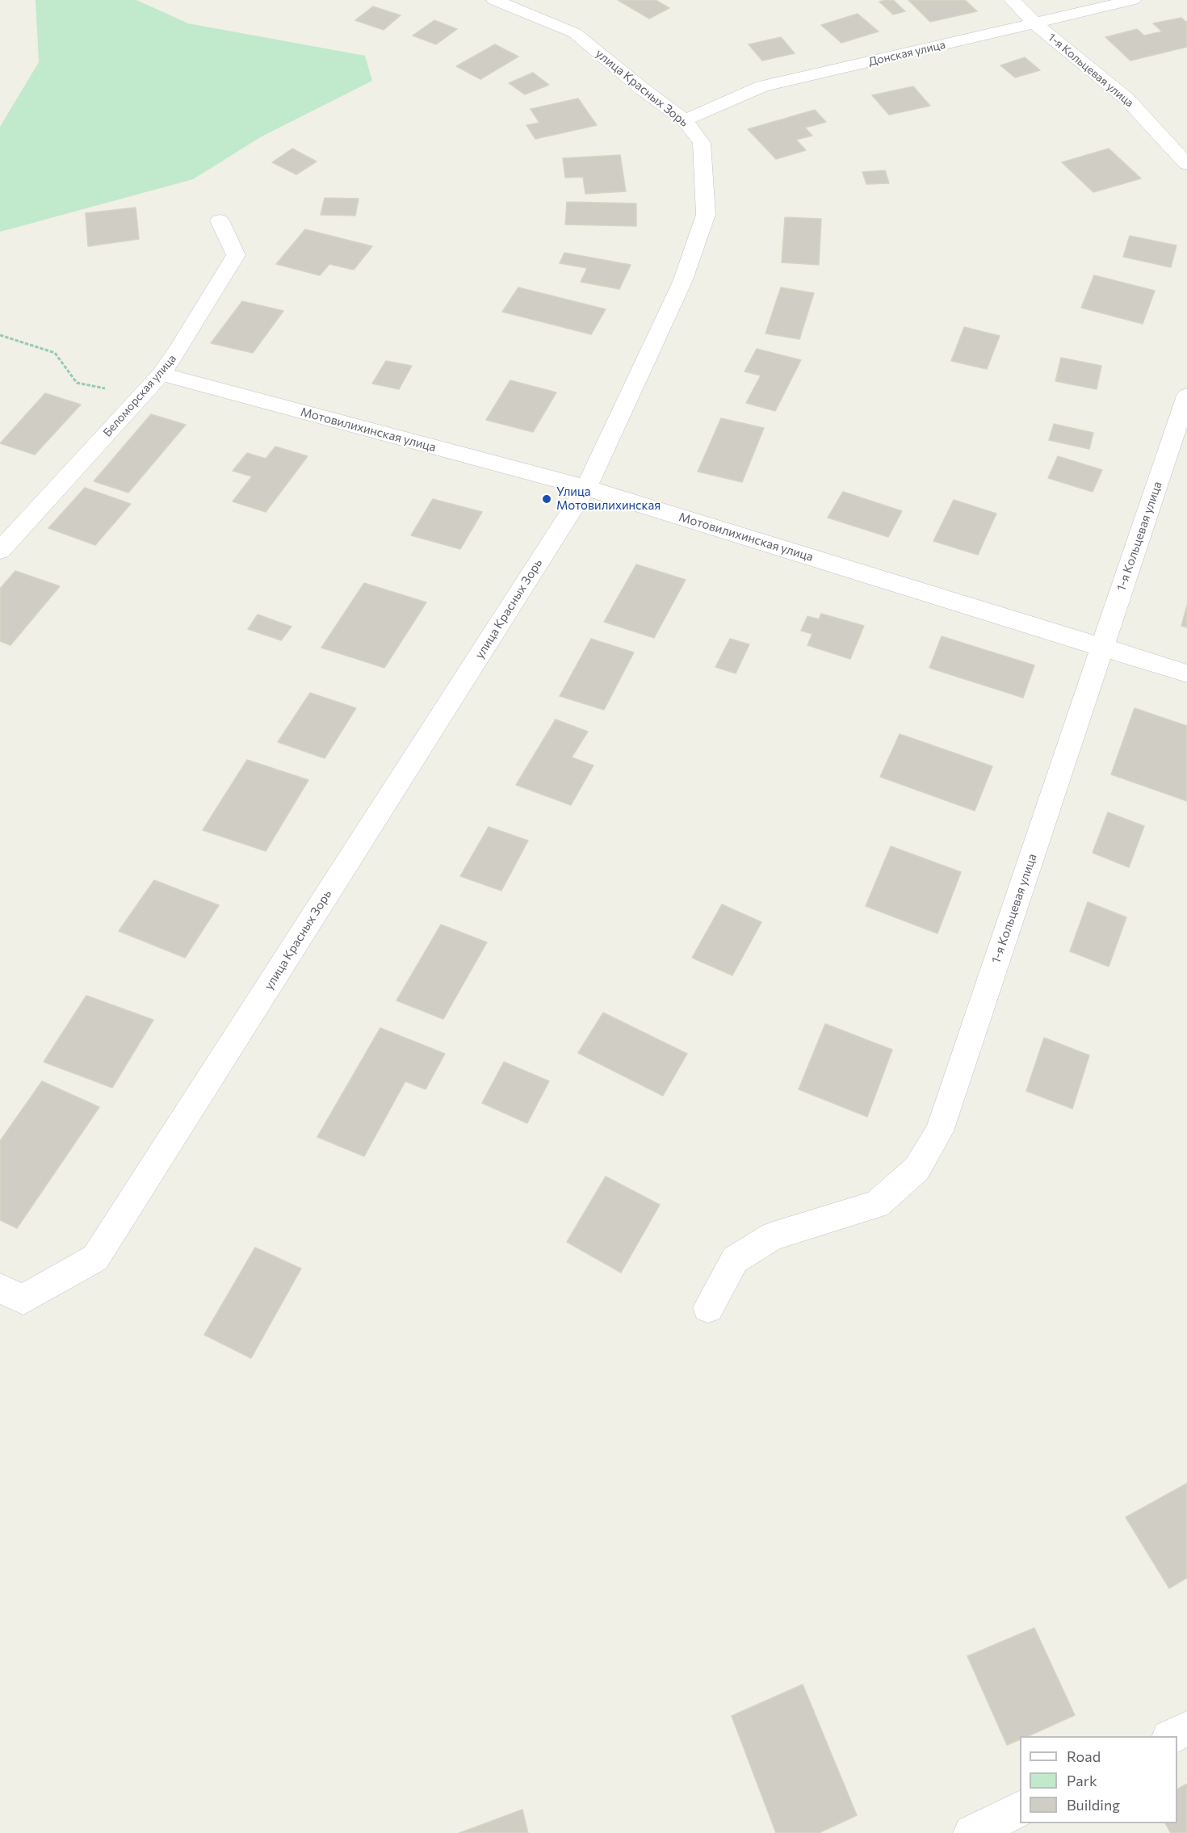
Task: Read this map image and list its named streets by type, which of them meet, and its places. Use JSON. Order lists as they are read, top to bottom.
{
  "streets": {
    "street": [
      "Донская улица",
      "1-я Кольцевая улица",
      "улица Красных Зорь",
      "Беломорская улица",
      "Мотовилихинская улица"
    ]
  },
  "crossings": [
    ["Донская улица", "1-я Кольцевая улица"],
    ["Донская улица", "улица Красных Зорь"],
    ["1-я Кольцевая улица", "Мотовилихинская улица"],
    ["улица Красных Зорь", "Мотовилихинская улица"],
    ["Беломорская улица", "Мотовилихинская улица"]
  ],
  "places": ["Улица Мотовилихинская"],
  "legend": ["Road", "Park", "Building"]
}
